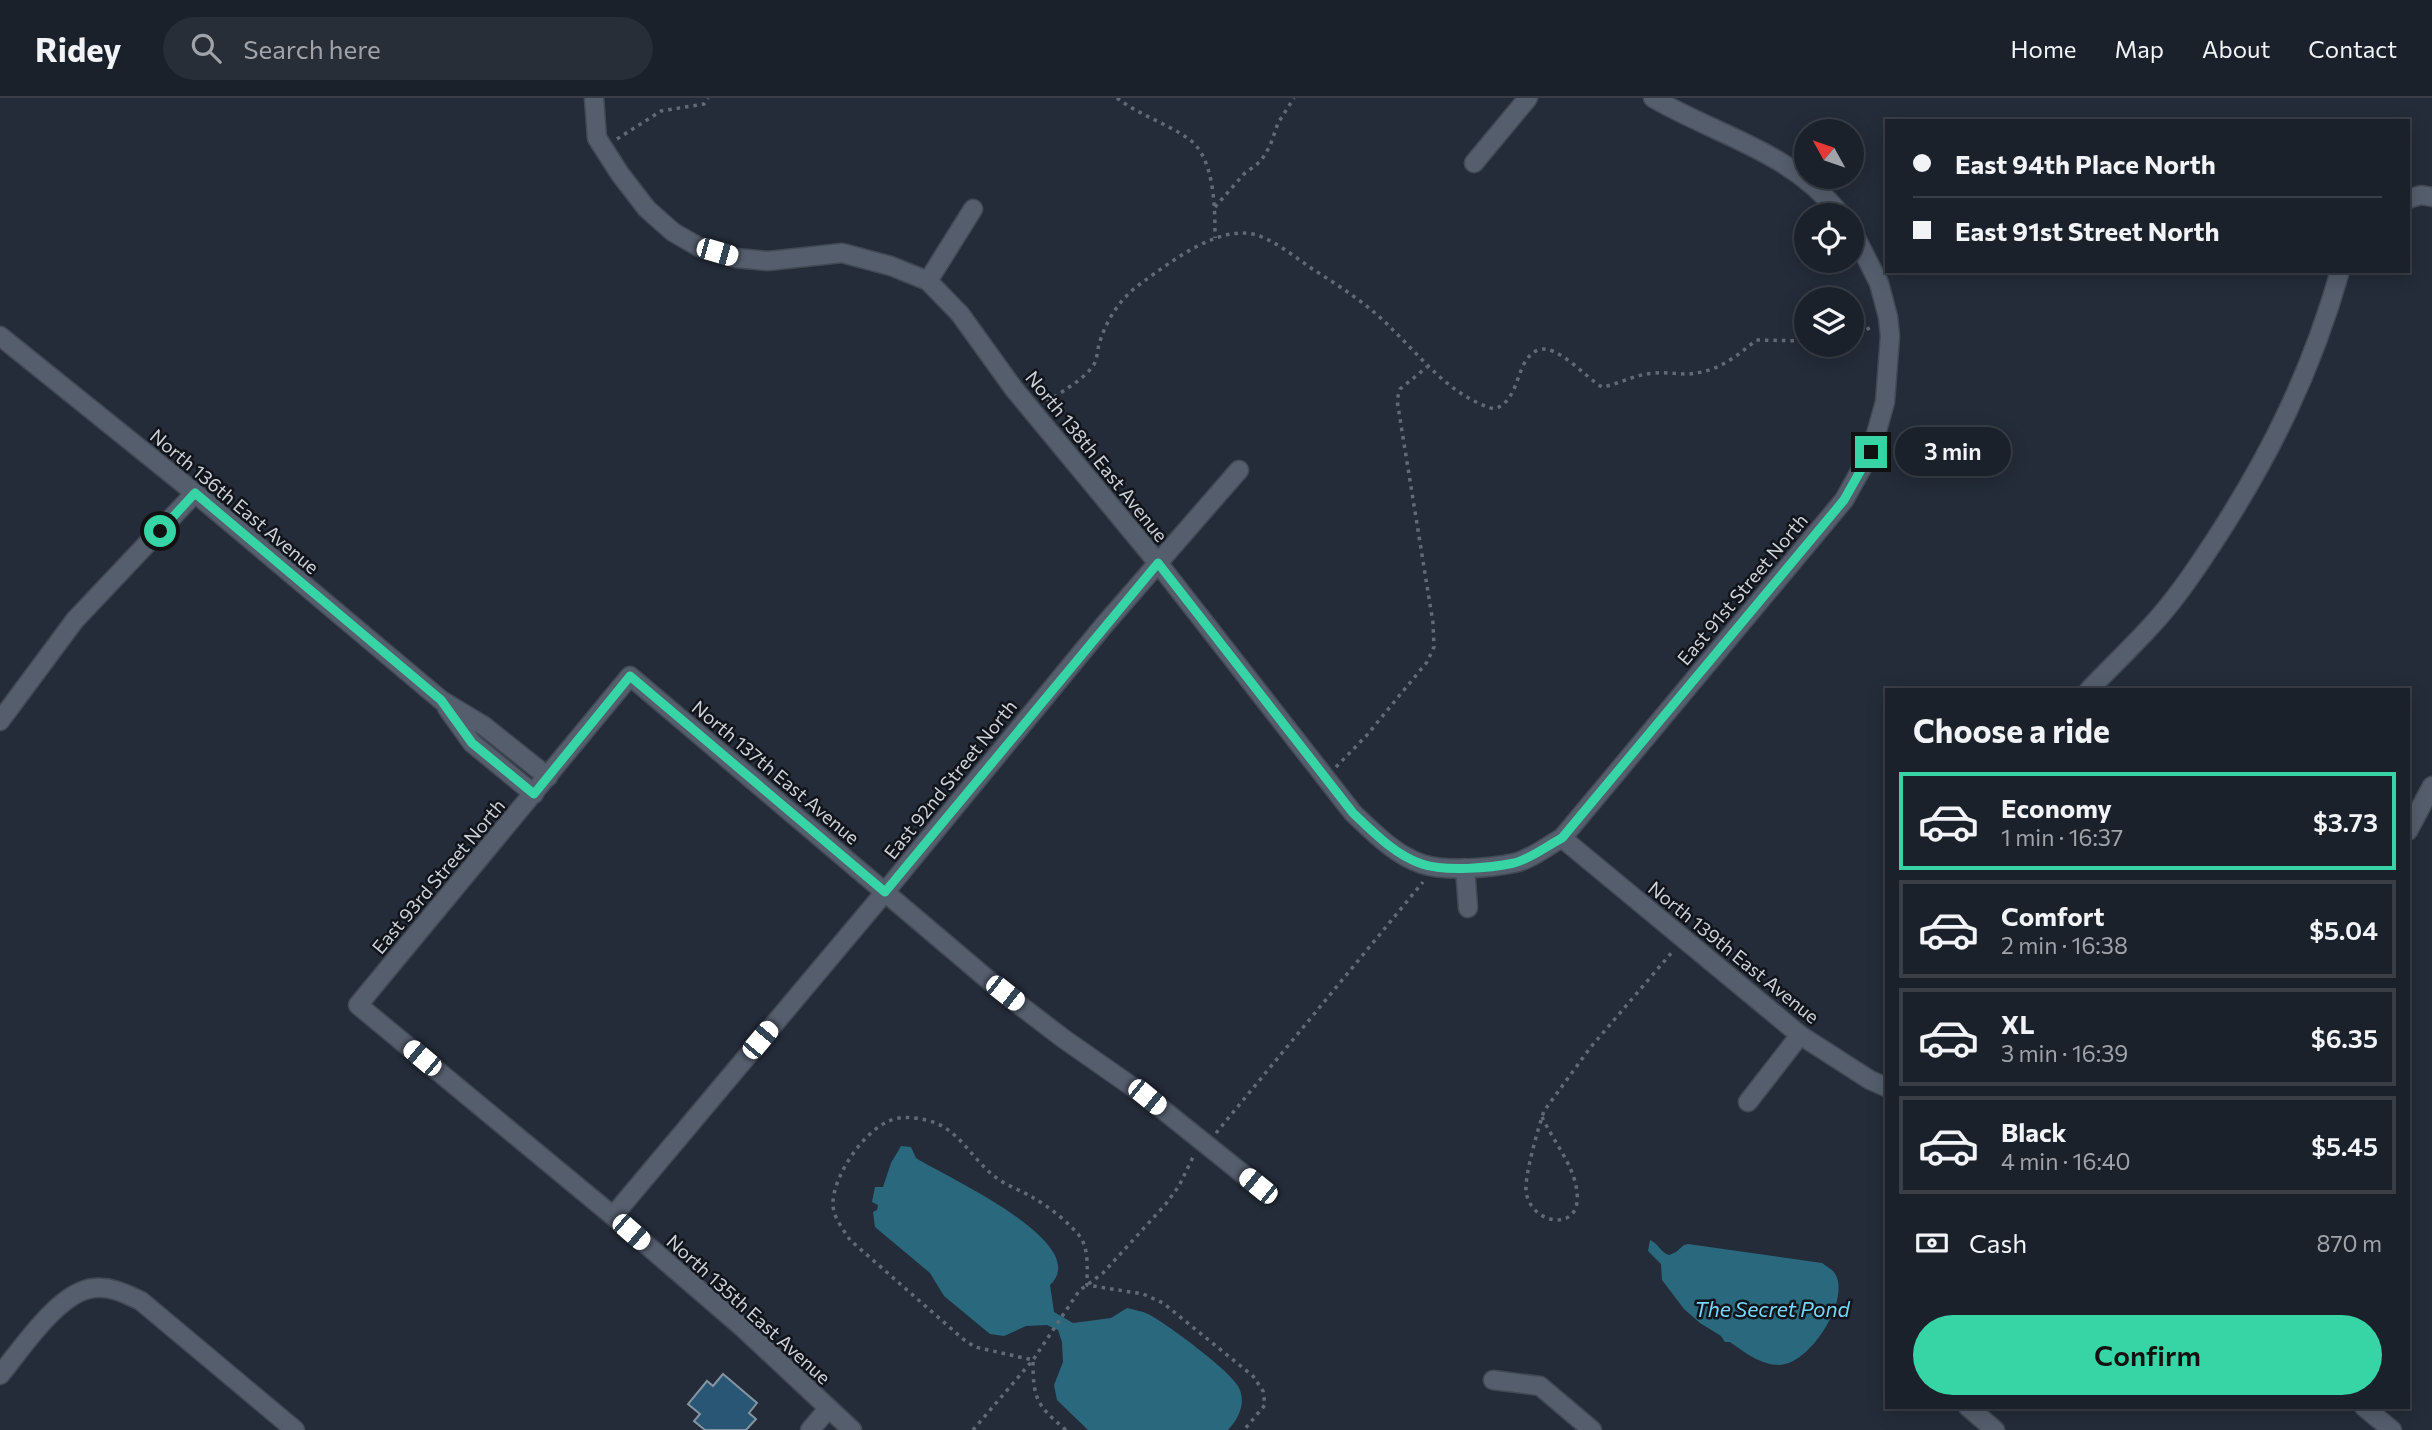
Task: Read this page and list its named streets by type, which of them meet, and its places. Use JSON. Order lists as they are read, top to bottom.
{
  "streets": {
    "street": [
      "North 138th East Avenue",
      "North 136th East Avenue",
      "East 91st Street North",
      "North 137th East Avenue",
      "East 92nd Street North",
      "East 93rd Street North",
      "North 139th East Avenue",
      "North 135th East Avenue"
    ]
  },
  "crossings": [
    ["North 138th East Avenue", "East 91st Street North"],
    ["North 138th East Avenue", "East 92nd Street North"],
    ["North 138th East Avenue", "North 139th East Avenue"],
    ["North 136th East Avenue", "East 93rd Street North"],
    ["East 91st Street North", "North 139th East Avenue"],
    ["North 137th East Avenue", "East 92nd Street North"],
    ["North 137th East Avenue", "East 93rd Street North"],
    ["East 92nd Street North", "North 135th East Avenue"],
    ["East 93rd Street North", "North 135th East Avenue"]
  ],
  "water": ["The Secret Pond"],
  "north": "top left",
  "page": {
    "header": "Ridey",
    "search": "Search here",
    "nav": [
      "Home",
      "Map",
      "About",
      "Contact"
    ],
    "banner": ["East 94th Place North", "East 91st Street North"],
    "bubble": "3 min",
    "heading": "Choose a ride",
    "list": [
      {
        "name": "Economy",
        "note": "1 min · 16:37",
        "value": "$3.73"
      },
      {
        "name": "Comfort",
        "note": "2 min · 16:38",
        "value": "$5.04"
      },
      {
        "name": "XL",
        "note": "3 min · 16:39",
        "value": "$6.35"
      },
      {
        "name": "Black",
        "note": "4 min · 16:40",
        "value": "$5.45"
      }
    ],
    "pay": ["Cash", "870 m"],
    "buttons": "Confirm"
  }
}
